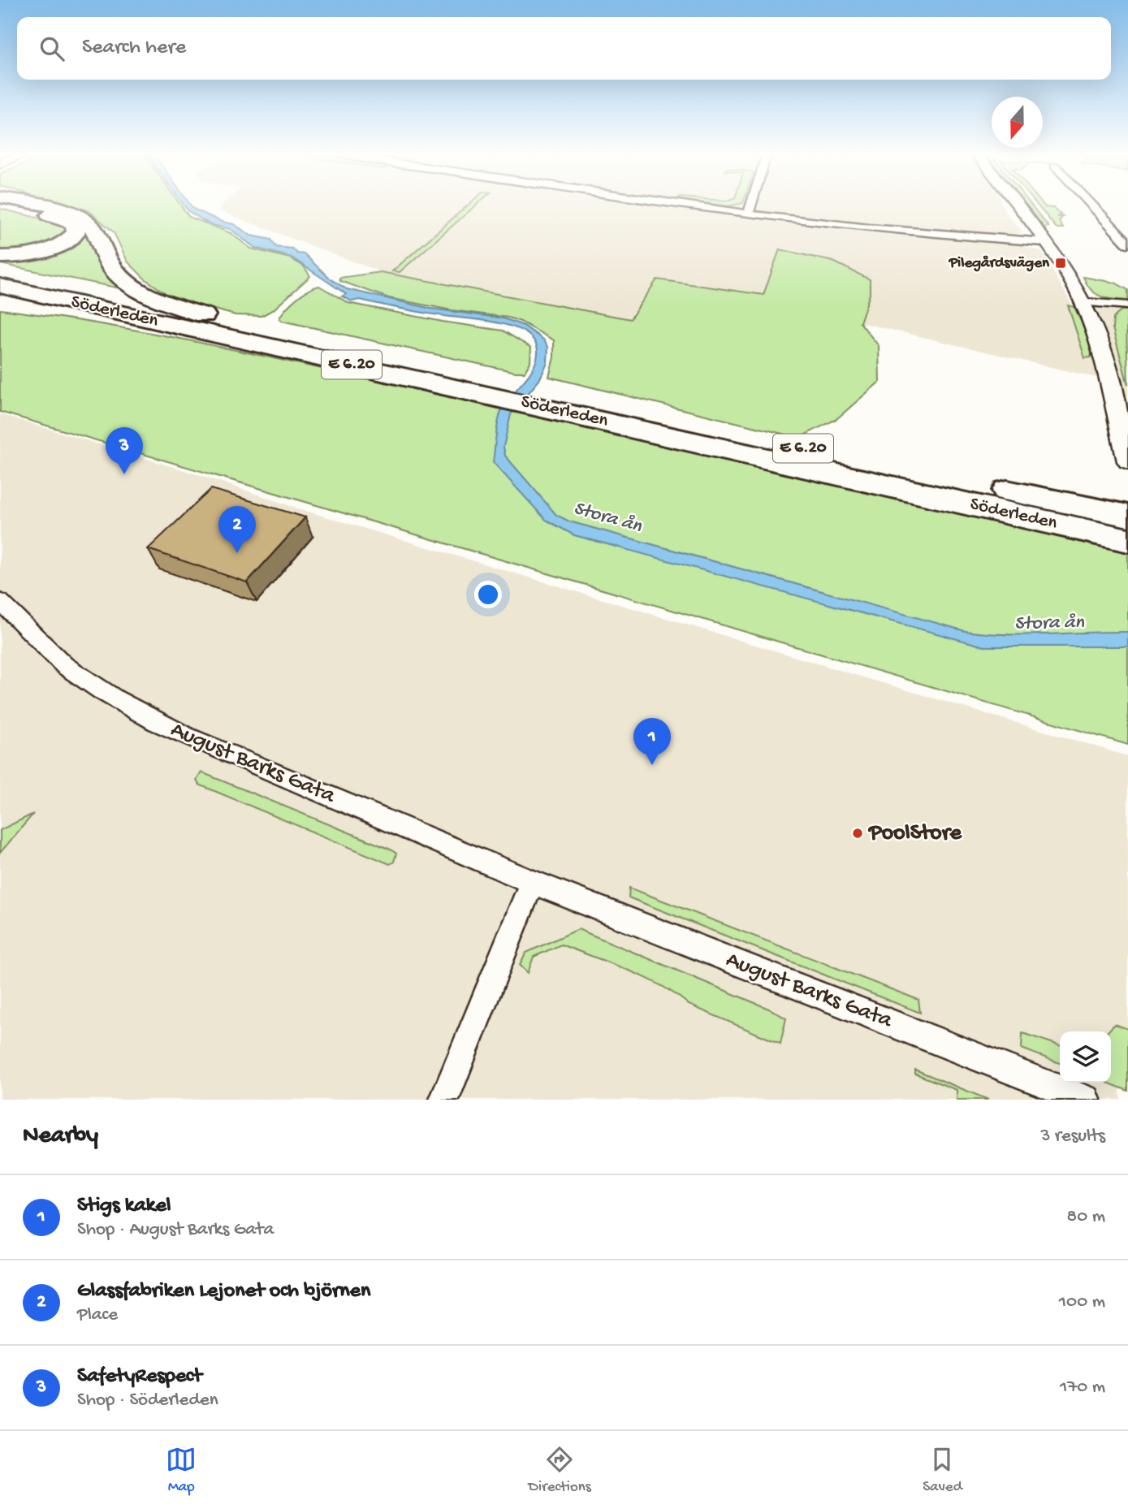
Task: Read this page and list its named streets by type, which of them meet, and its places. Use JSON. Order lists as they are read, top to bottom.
{
  "streets": {
    "highway": ["Söderleden", "E 6.20"],
    "street": ["August Barks Gata"]
  },
  "water": ["Stora ån"],
  "places": {
    "transit": ["Pilegårdsvägen"],
    "other": ["PoolStore"]
  },
  "north": "bottom",
  "page": {
    "search": "Search here",
    "pins": ["3", "2", "1"],
    "heading": ["Nearby", "3 results"],
    "list": [
      {
        "mark": "1",
        "name": "Stigs kakel",
        "note": "Shop · August Barks Gata",
        "value": "80 m"
      },
      {
        "mark": "2",
        "name": "Glassfabriken Lejonet och björnen",
        "note": "Place",
        "value": "100 m"
      },
      {
        "mark": "3",
        "name": "SafetyRespect",
        "note": "Shop · Söderleden",
        "value": "170 m"
      }
    ],
    "nav": ["Map", "Directions", "Saved"]
  }
}
